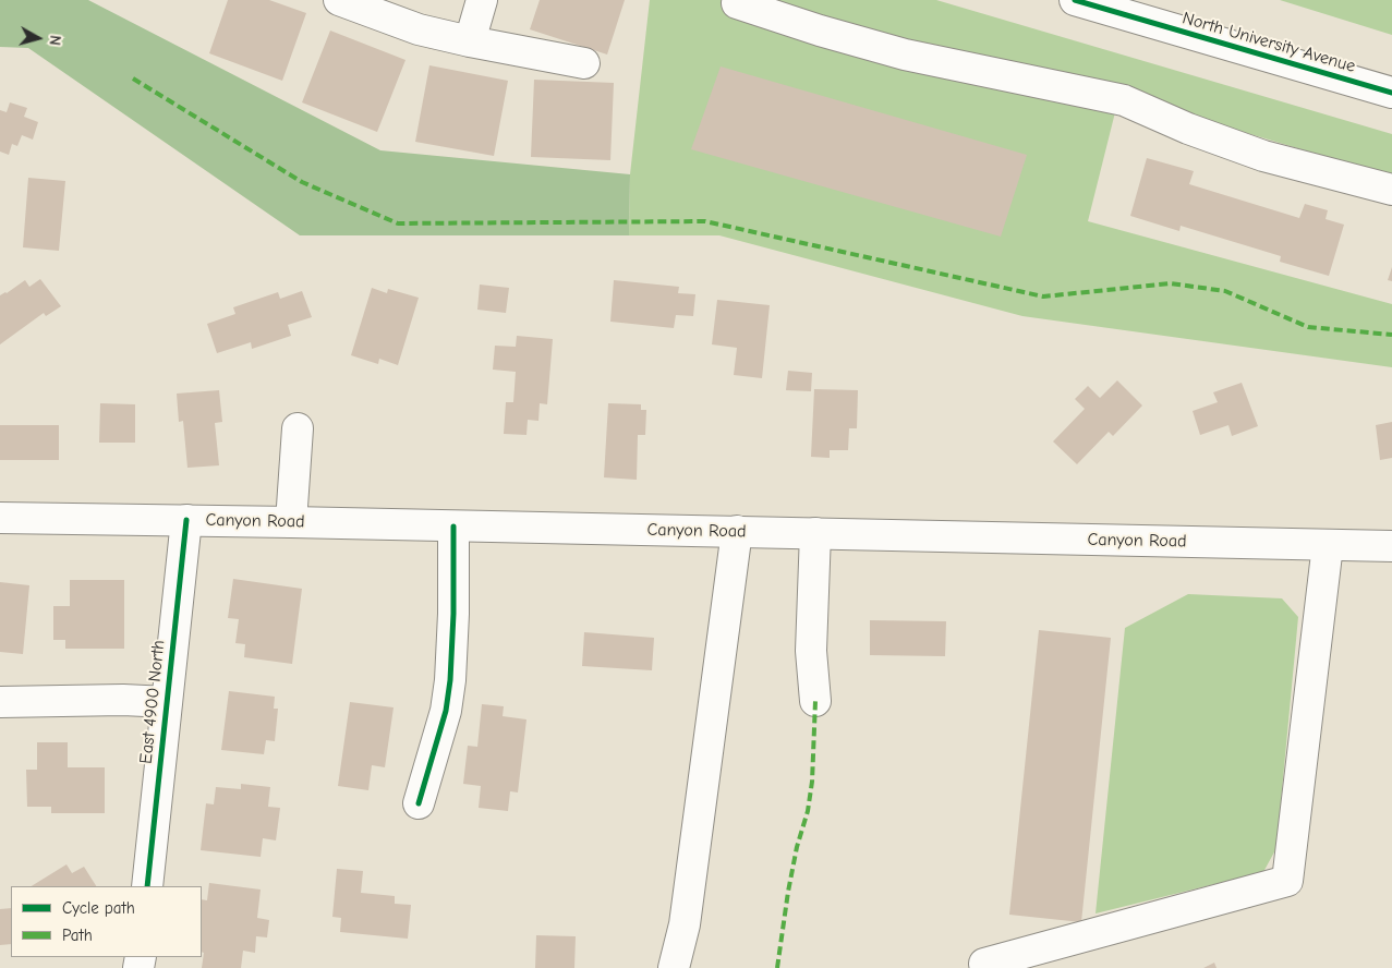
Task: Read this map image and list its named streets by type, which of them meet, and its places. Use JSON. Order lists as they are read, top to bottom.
{
  "streets": {
    "main road": ["North University Avenue", "Canyon Road", "East 4900 North"]
  },
  "crossings": [
    ["Canyon Road", "East 4900 North"]
  ],
  "legend": ["Cycle path", "Path"],
  "north": "right"
}
